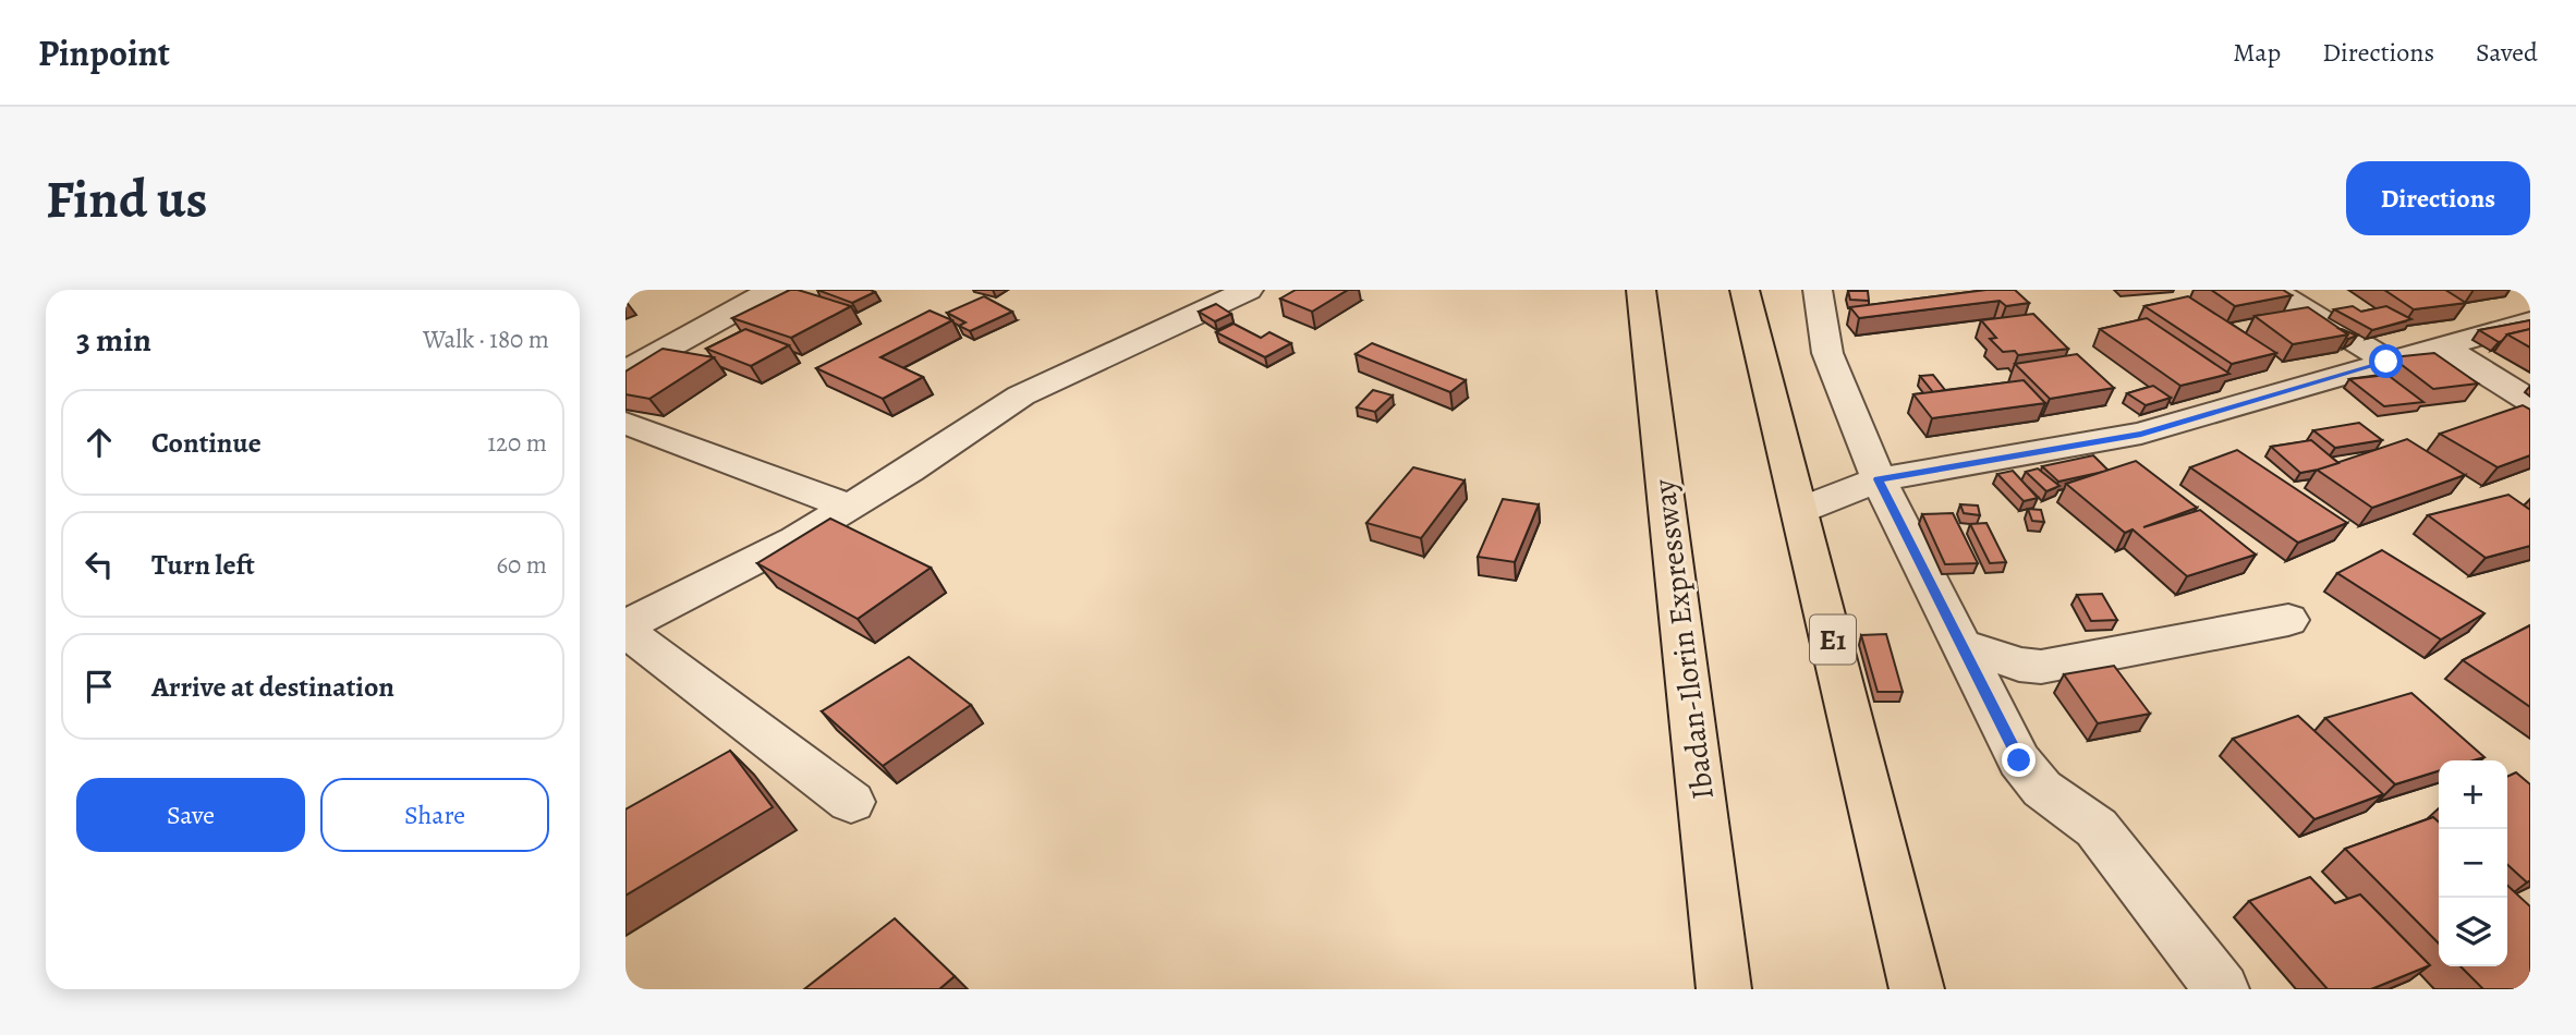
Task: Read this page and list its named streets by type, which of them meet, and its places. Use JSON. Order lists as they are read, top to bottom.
{
  "streets": {
    "highway": ["Ibadan-Ilorin Expressway", "E1"]
  },
  "page": {
    "header": "Pinpoint",
    "nav": ["Map", "Directions", "Saved"],
    "buttons": [
      "Directions",
      ["Save", "Share"]
    ],
    "title": "Find us",
    "heading": ["3 min", "Walk · 180 m"],
    "list": [
      ["Continue", "120 m"],
      ["Turn left", "60 m"],
      "Arrive at destination"
    ],
    "map_buttons": ["+", "−"]
  }
}
